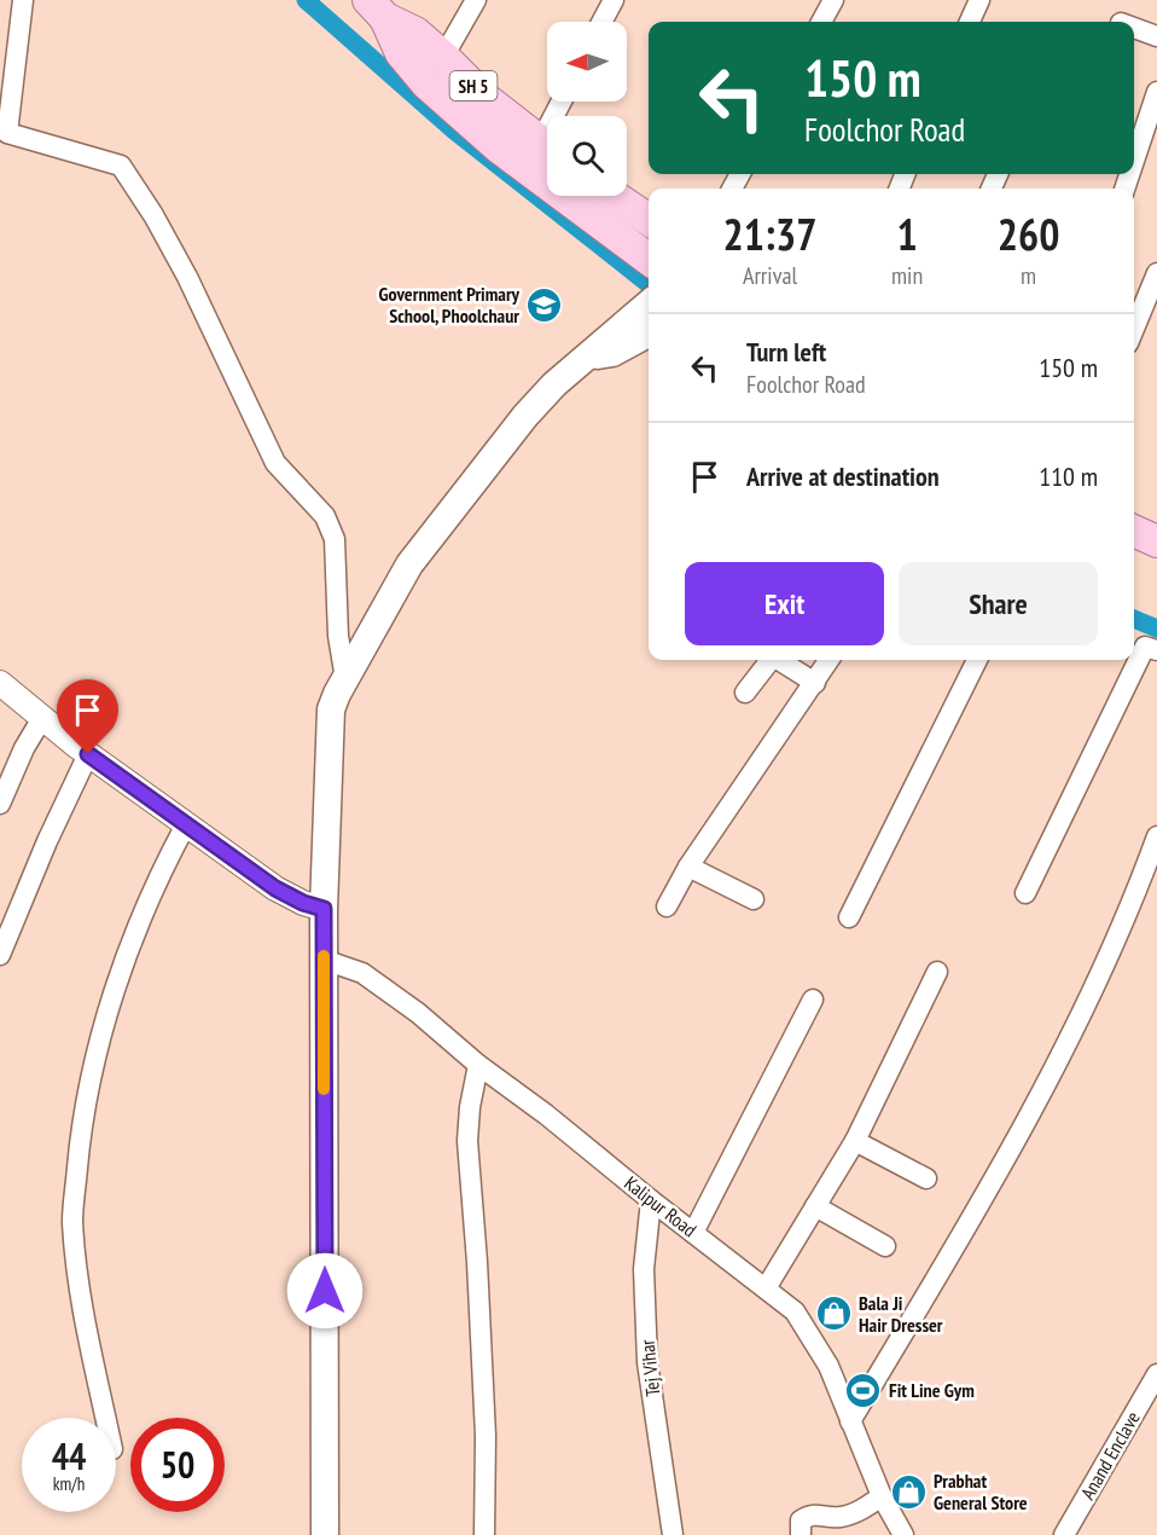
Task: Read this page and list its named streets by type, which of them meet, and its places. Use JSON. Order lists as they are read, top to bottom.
{
  "streets": {
    "main road": ["SH 5"],
    "street": ["Kalipur Road", "Tej Vihar", "Anand Enclave"]
  },
  "crossings": [
    ["Kalipur Road", "Tej Vihar"]
  ],
  "places": {
    "school or university": ["Government Primary School, Phoolchaur"],
    "shop": ["Bala Ji Hair Dresser", "Prabhat General Store"],
    "sports": ["Fit Line Gym"]
  },
  "north": "left",
  "page": {
    "turn": ["150 m", "Foolchor Road"],
    "eta": [
      "21:37",
      "Arrival",
      "1",
      "min",
      "260",
      "m"
    ],
    "list": [
      {
        "name": "Turn left",
        "note": "Foolchor Road",
        "value": "150 m"
      },
      {
        "name": "Arrive at destination",
        "value": "110 m"
      }
    ],
    "buttons": ["Exit", "Share"],
    "speed": "44 km/h",
    "limit": "50"
  }
}
